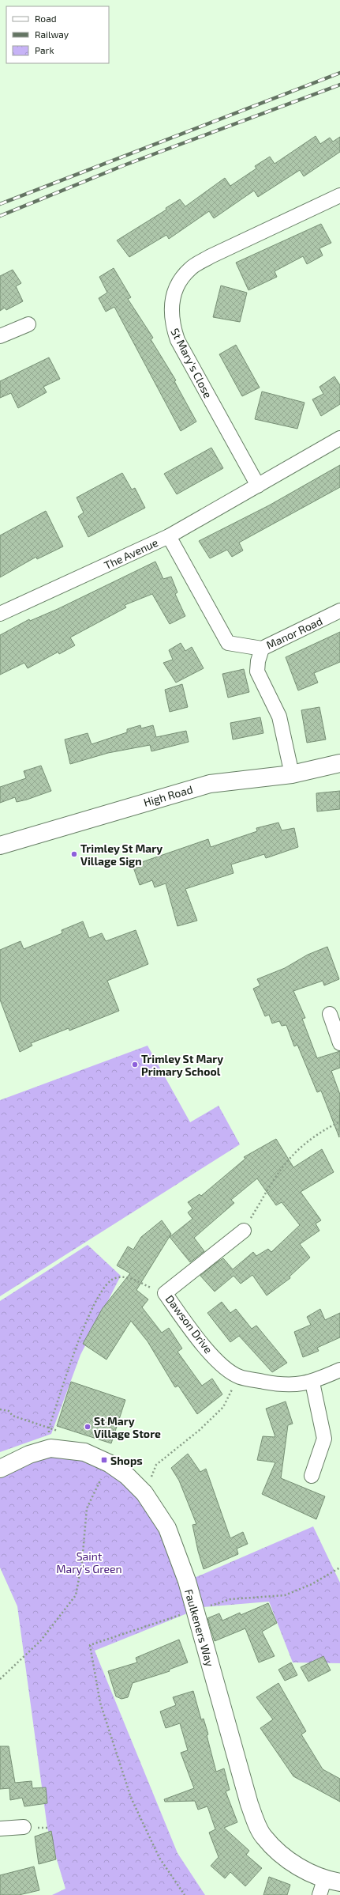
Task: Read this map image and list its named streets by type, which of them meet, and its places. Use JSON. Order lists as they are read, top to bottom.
{
  "streets": {
    "street": [
      "St Mary's Close",
      "The Avenue",
      "Manor Road",
      "High Road",
      "Dawson Drive",
      "Faulkeners Way"
    ]
  },
  "crossings": [
    ["The Avenue", "Manor Road"]
  ],
  "parks": ["Saint Mary's Green"],
  "places": {
    "other": ["Trimley St Mary Village Sign", "Trimley St Mary Primary School", "St Mary Village Store"],
    "transit": ["Shops"]
  },
  "legend": ["Road", "Railway", "Park"]
}
